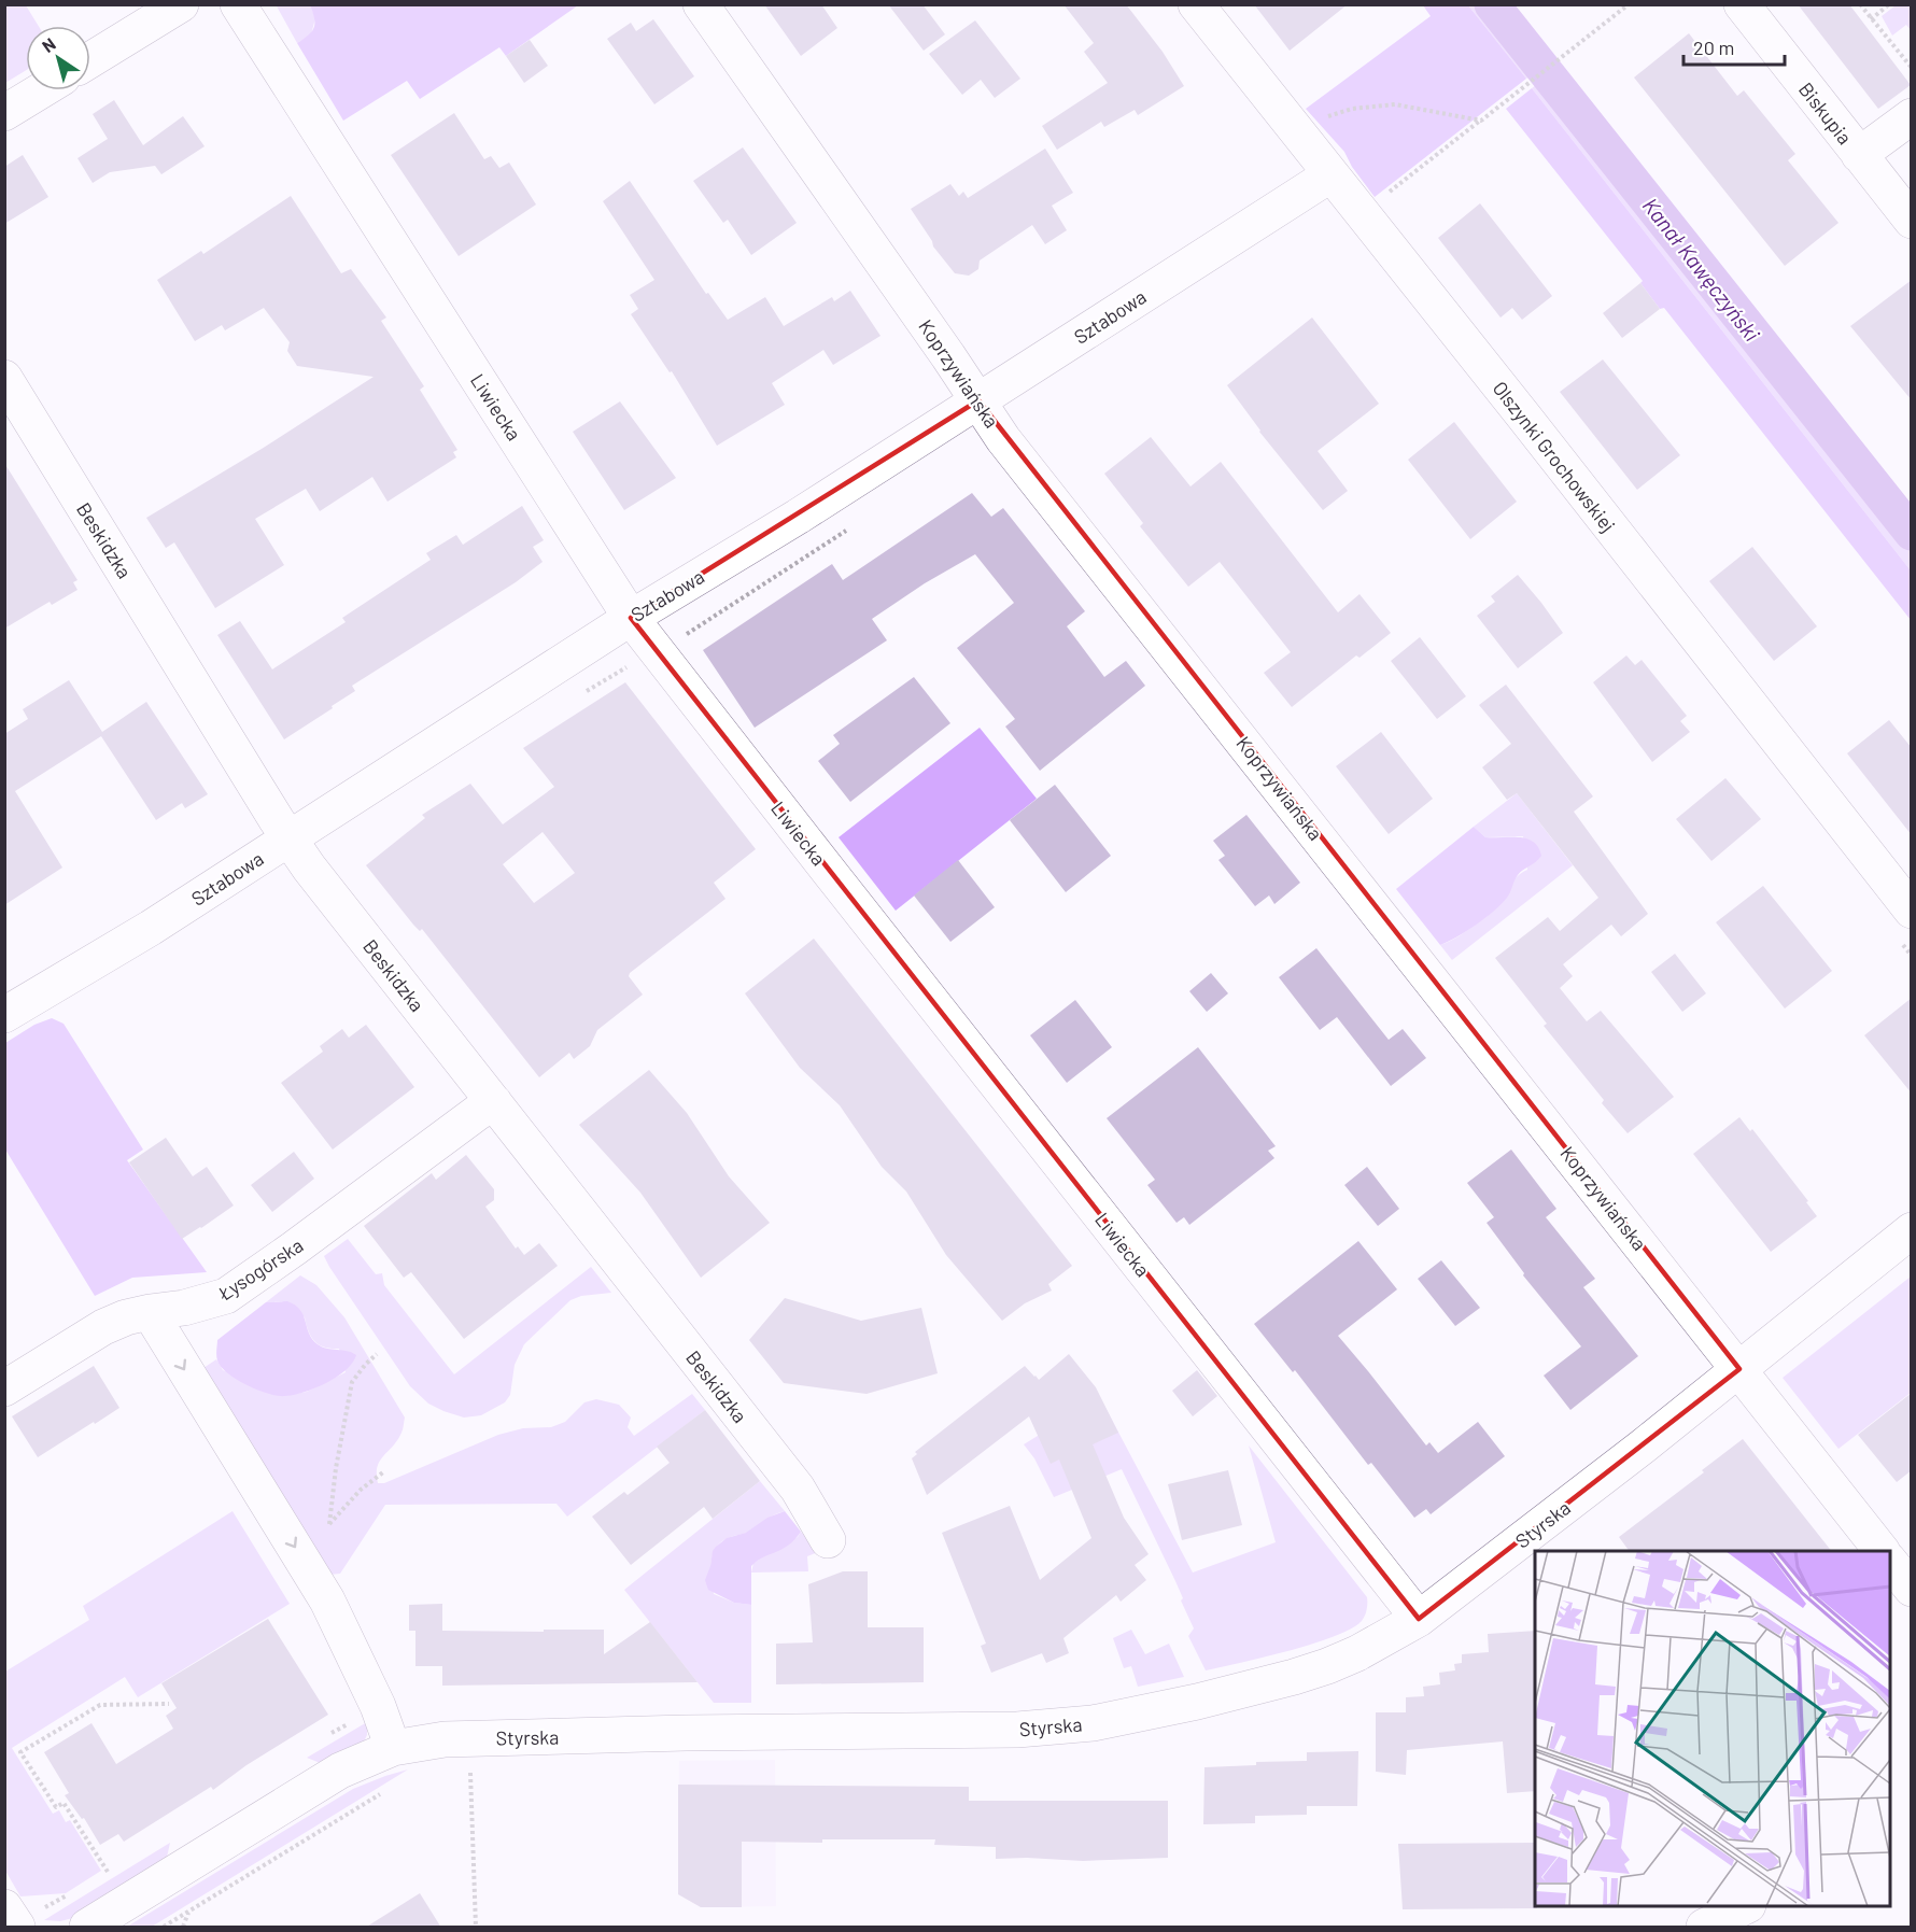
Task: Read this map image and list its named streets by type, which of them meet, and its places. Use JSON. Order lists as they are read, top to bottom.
{
  "streets": {
    "street": [
      "Biskupia",
      "Sztabowa",
      "Koprzywiańska",
      "Liwiecka",
      "Olszynki Grochowskiej",
      "Beskidzka",
      "Łysogórska",
      "Styrska"
    ]
  },
  "crossings": [
    ["Sztabowa", "Koprzywiańska"],
    ["Sztabowa", "Liwiecka"],
    ["Sztabowa", "Olszynki Grochowskiej"],
    ["Sztabowa", "Beskidzka"],
    ["Koprzywiańska", "Styrska"],
    ["Liwiecka", "Styrska"],
    ["Beskidzka", "Łysogórska"]
  ],
  "water": ["Kanał Kawęczyński"],
  "scale_bar": "20 m",
  "north": "top left"
}
